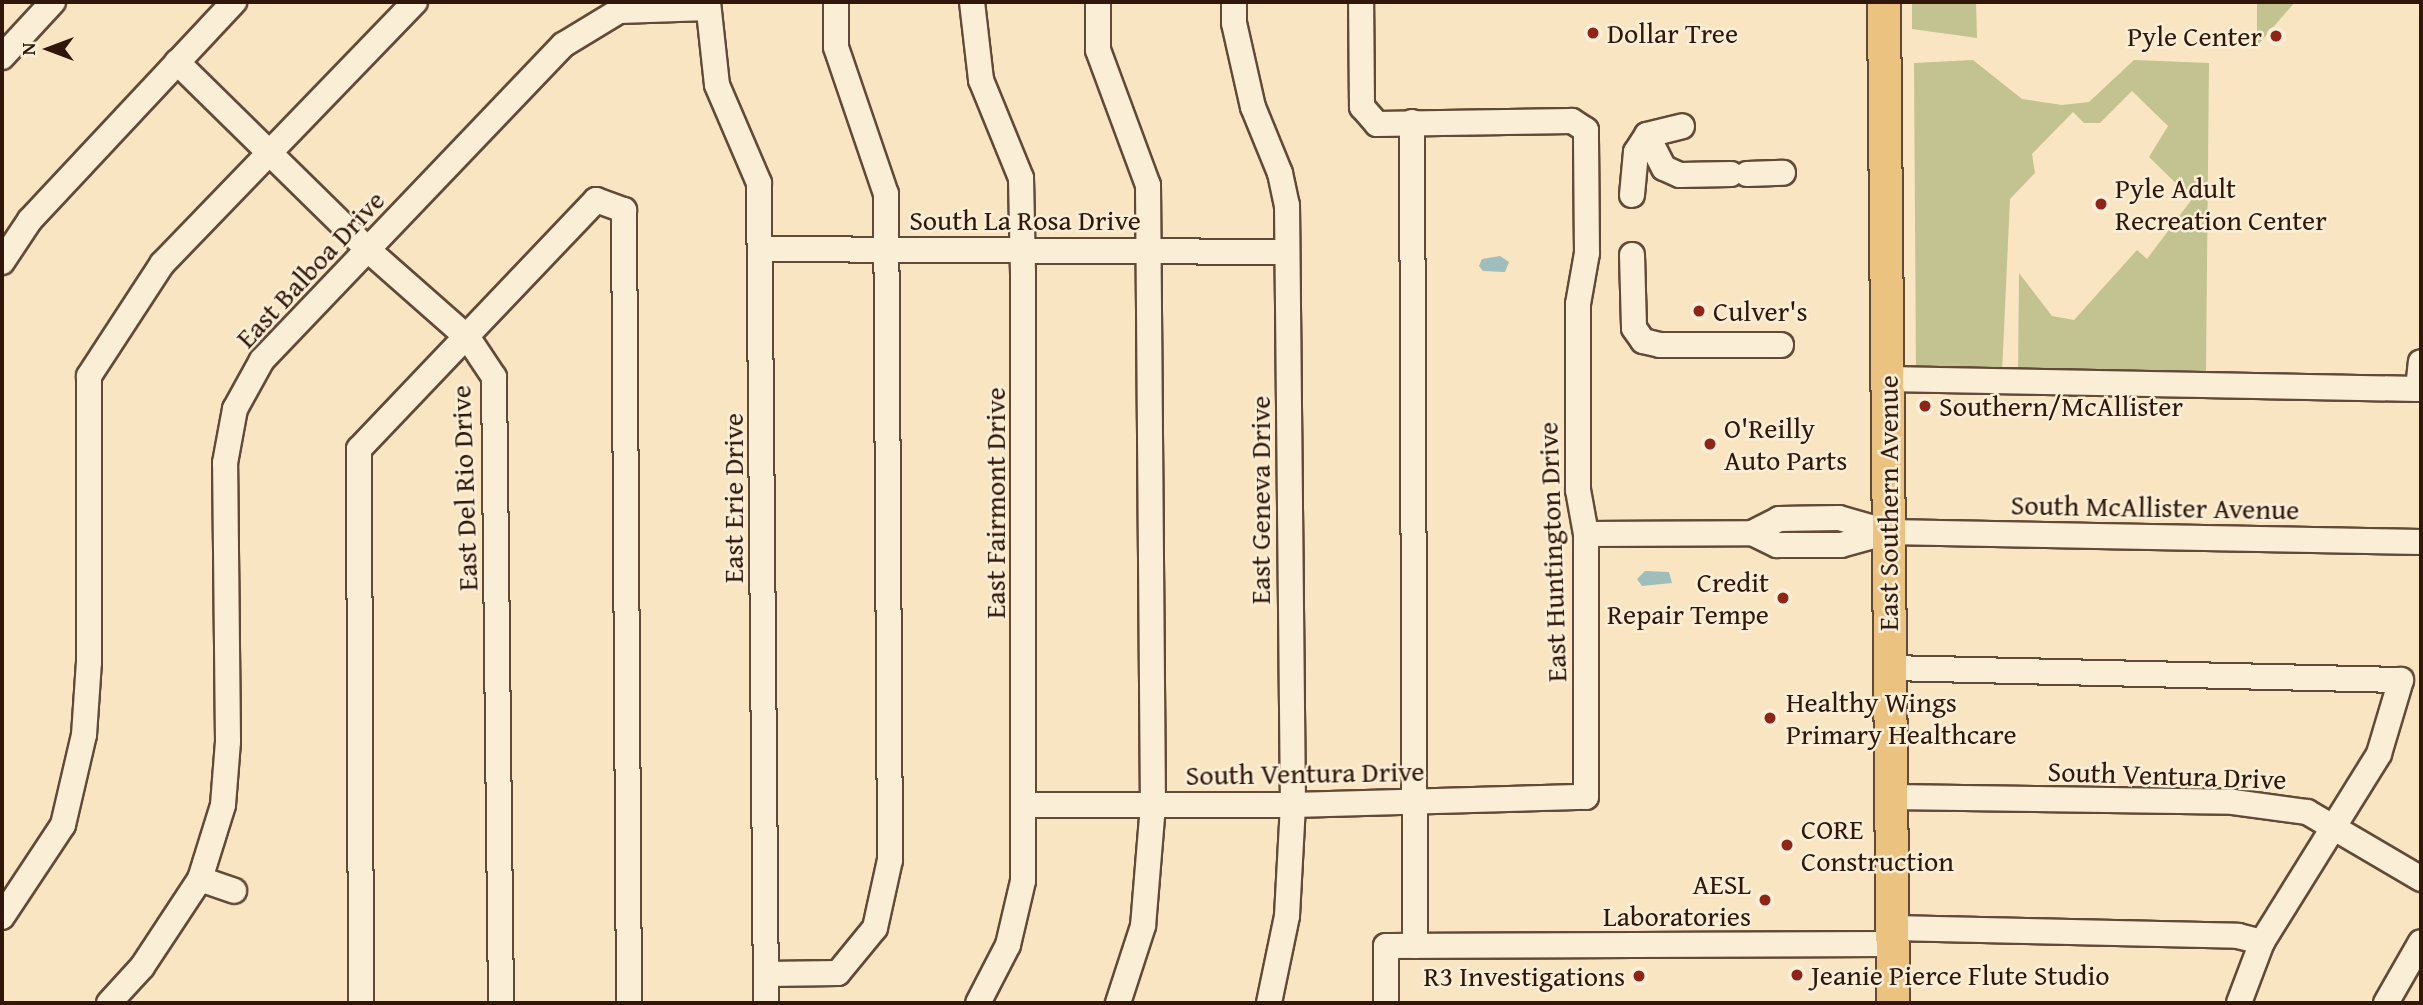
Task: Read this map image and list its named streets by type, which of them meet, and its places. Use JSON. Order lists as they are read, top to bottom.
{
  "streets": {
    "main road": ["East Southern Avenue"],
    "street": [
      "South La Rosa Drive",
      "East Balboa Drive",
      "East Del Rio Drive",
      "East Erie Drive",
      "East Geneva Drive",
      "East Fairmont Drive",
      "South McAllister Avenue",
      "East Huntington Drive",
      "South Ventura Drive"
    ]
  },
  "crossings": [
    ["South La Rosa Drive", "East Erie Drive"],
    ["South La Rosa Drive", "East Geneva Drive"],
    ["South La Rosa Drive", "East Fairmont Drive"],
    ["East Balboa Drive", "East Del Rio Drive"],
    ["East Balboa Drive", "East Erie Drive"],
    ["East Geneva Drive", "South Ventura Drive"],
    ["East Fairmont Drive", "South Ventura Drive"],
    ["East Southern Avenue", "South McAllister Avenue"],
    ["East Southern Avenue", "South Ventura Drive"],
    ["South McAllister Avenue", "East Huntington Drive"],
    ["East Huntington Drive", "South Ventura Drive"]
  ],
  "places": [
    "Dollar Tree",
    "Pyle Center",
    "Pyle Adult Recreation Center",
    "Culver's",
    "Southern/McAllister",
    "O'Reilly Auto Parts",
    "Credit Repair Tempe",
    "Healthy Wings Primary Healthcare",
    "CORE Construction",
    "AESL Laboratories",
    "Jeanie Pierce Flute Studio",
    "R3 Investigations"
  ],
  "north": "left"
}
